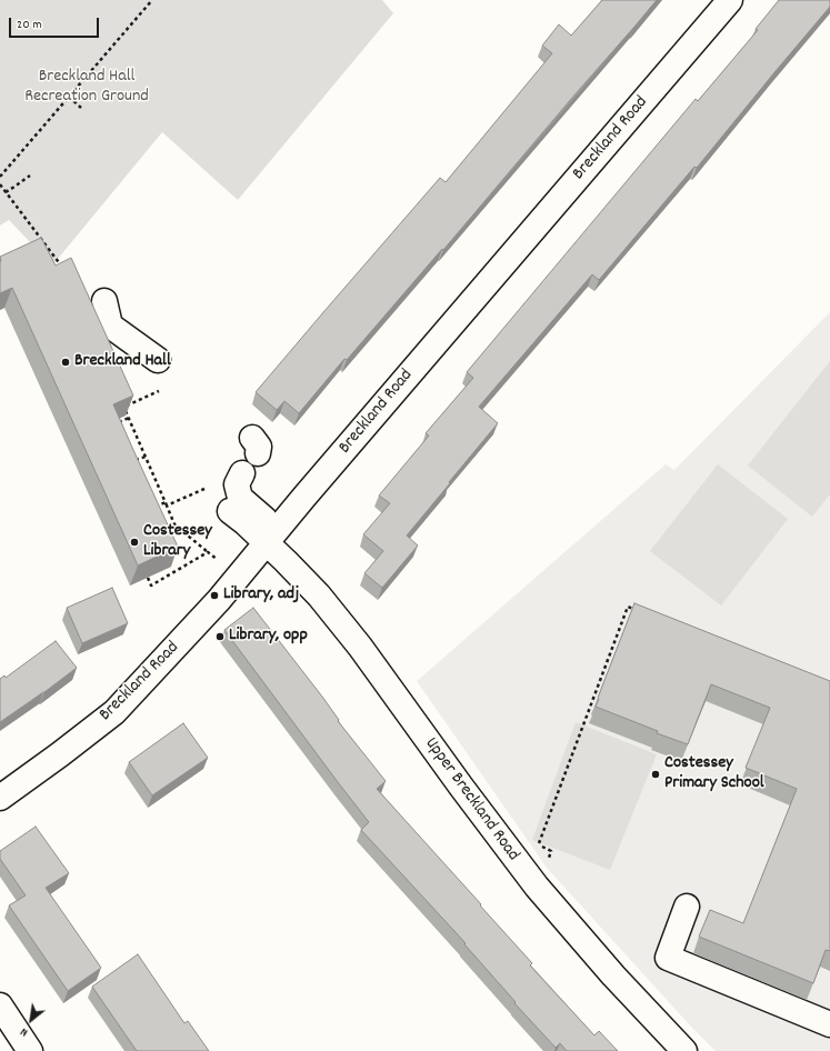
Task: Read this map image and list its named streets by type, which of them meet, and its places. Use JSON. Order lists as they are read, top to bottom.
{
  "streets": {
    "street": ["Breckland Road", "Upper Breckland Road"]
  },
  "crossings": [
    ["Breckland Road", "Upper Breckland Road"]
  ],
  "parks": ["Breckland Hall Recreation Ground"],
  "places": [
    "Breckland Hall",
    "Costessey Library",
    "Library, adj",
    "Library, opp",
    "Costessey Primary School"
  ],
  "scale_bar": "20 m",
  "north": "bottom left"
}
